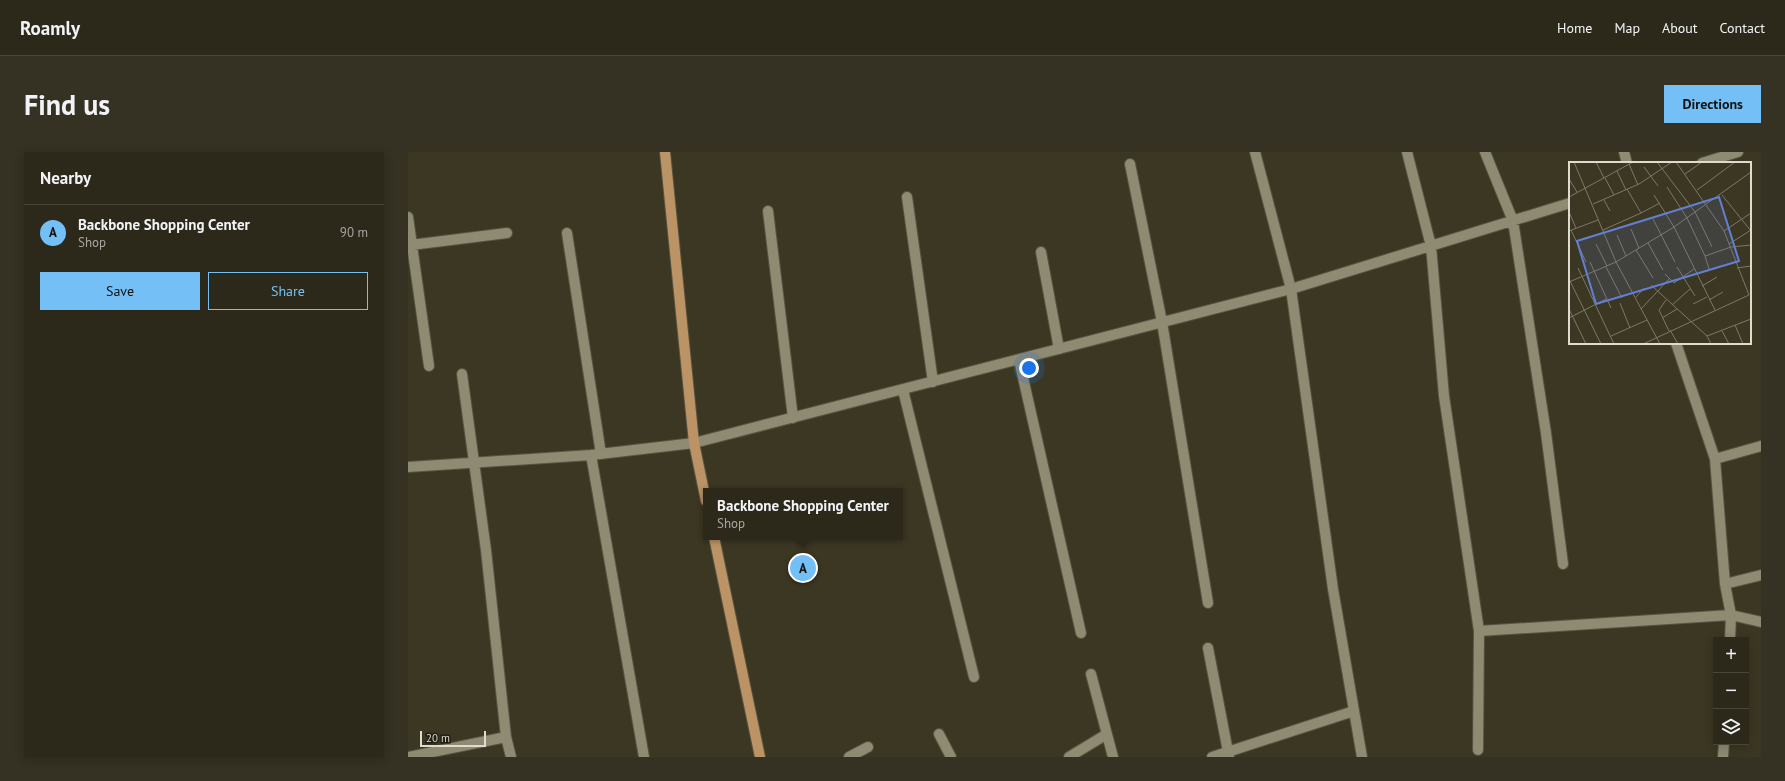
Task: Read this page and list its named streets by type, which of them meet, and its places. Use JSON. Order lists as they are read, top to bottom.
{
  "scale_bar": "20 m",
  "page": {
    "header": "Roamly",
    "nav": [
      "Home",
      "Map",
      "About",
      "Contact"
    ],
    "buttons": [
      "Directions",
      ["Save", "Share"]
    ],
    "title": "Find us",
    "heading": "Nearby",
    "list": [
      {
        "mark": "A",
        "name": "Backbone Shopping Center",
        "note": "Shop",
        "value": "90 m"
      }
    ],
    "popup": ["Backbone Shopping Center", "Shop"],
    "pins": "A",
    "map_buttons": ["+", "−"],
    "scale": "20 m"
  }
}
